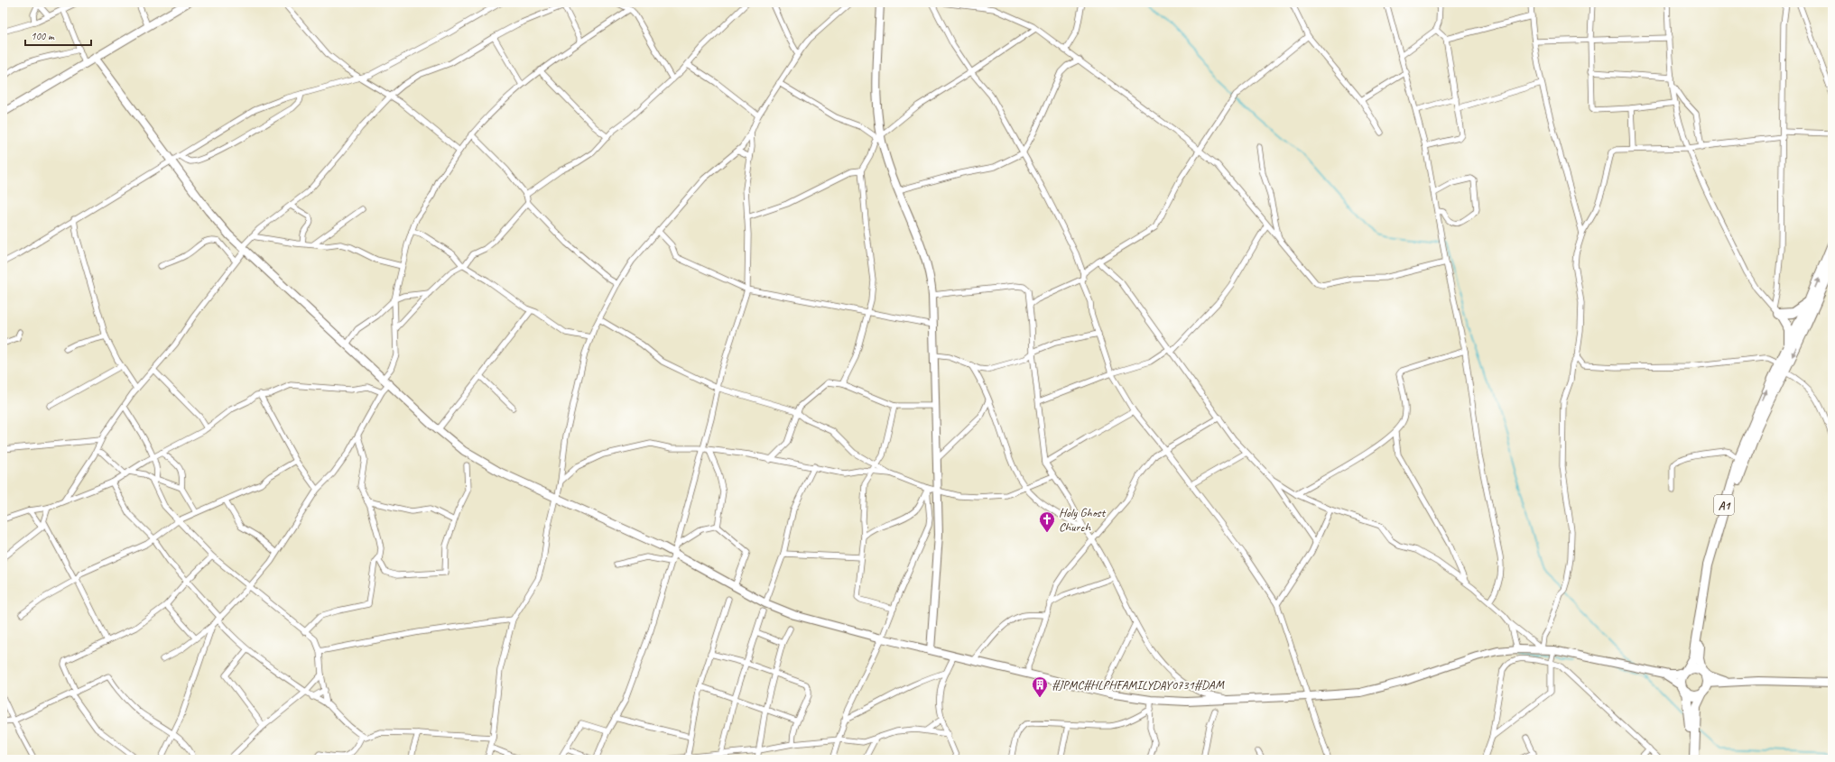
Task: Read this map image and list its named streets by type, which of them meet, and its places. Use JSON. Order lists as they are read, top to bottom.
{
  "streets": {
    "highway": ["A1"]
  },
  "places": {
    "church": ["Holy Ghost Church"],
    "building": ["#JPMC#HLPHFAMILYDAY0731#DAM"]
  },
  "scale_bar": "100 m"
}
